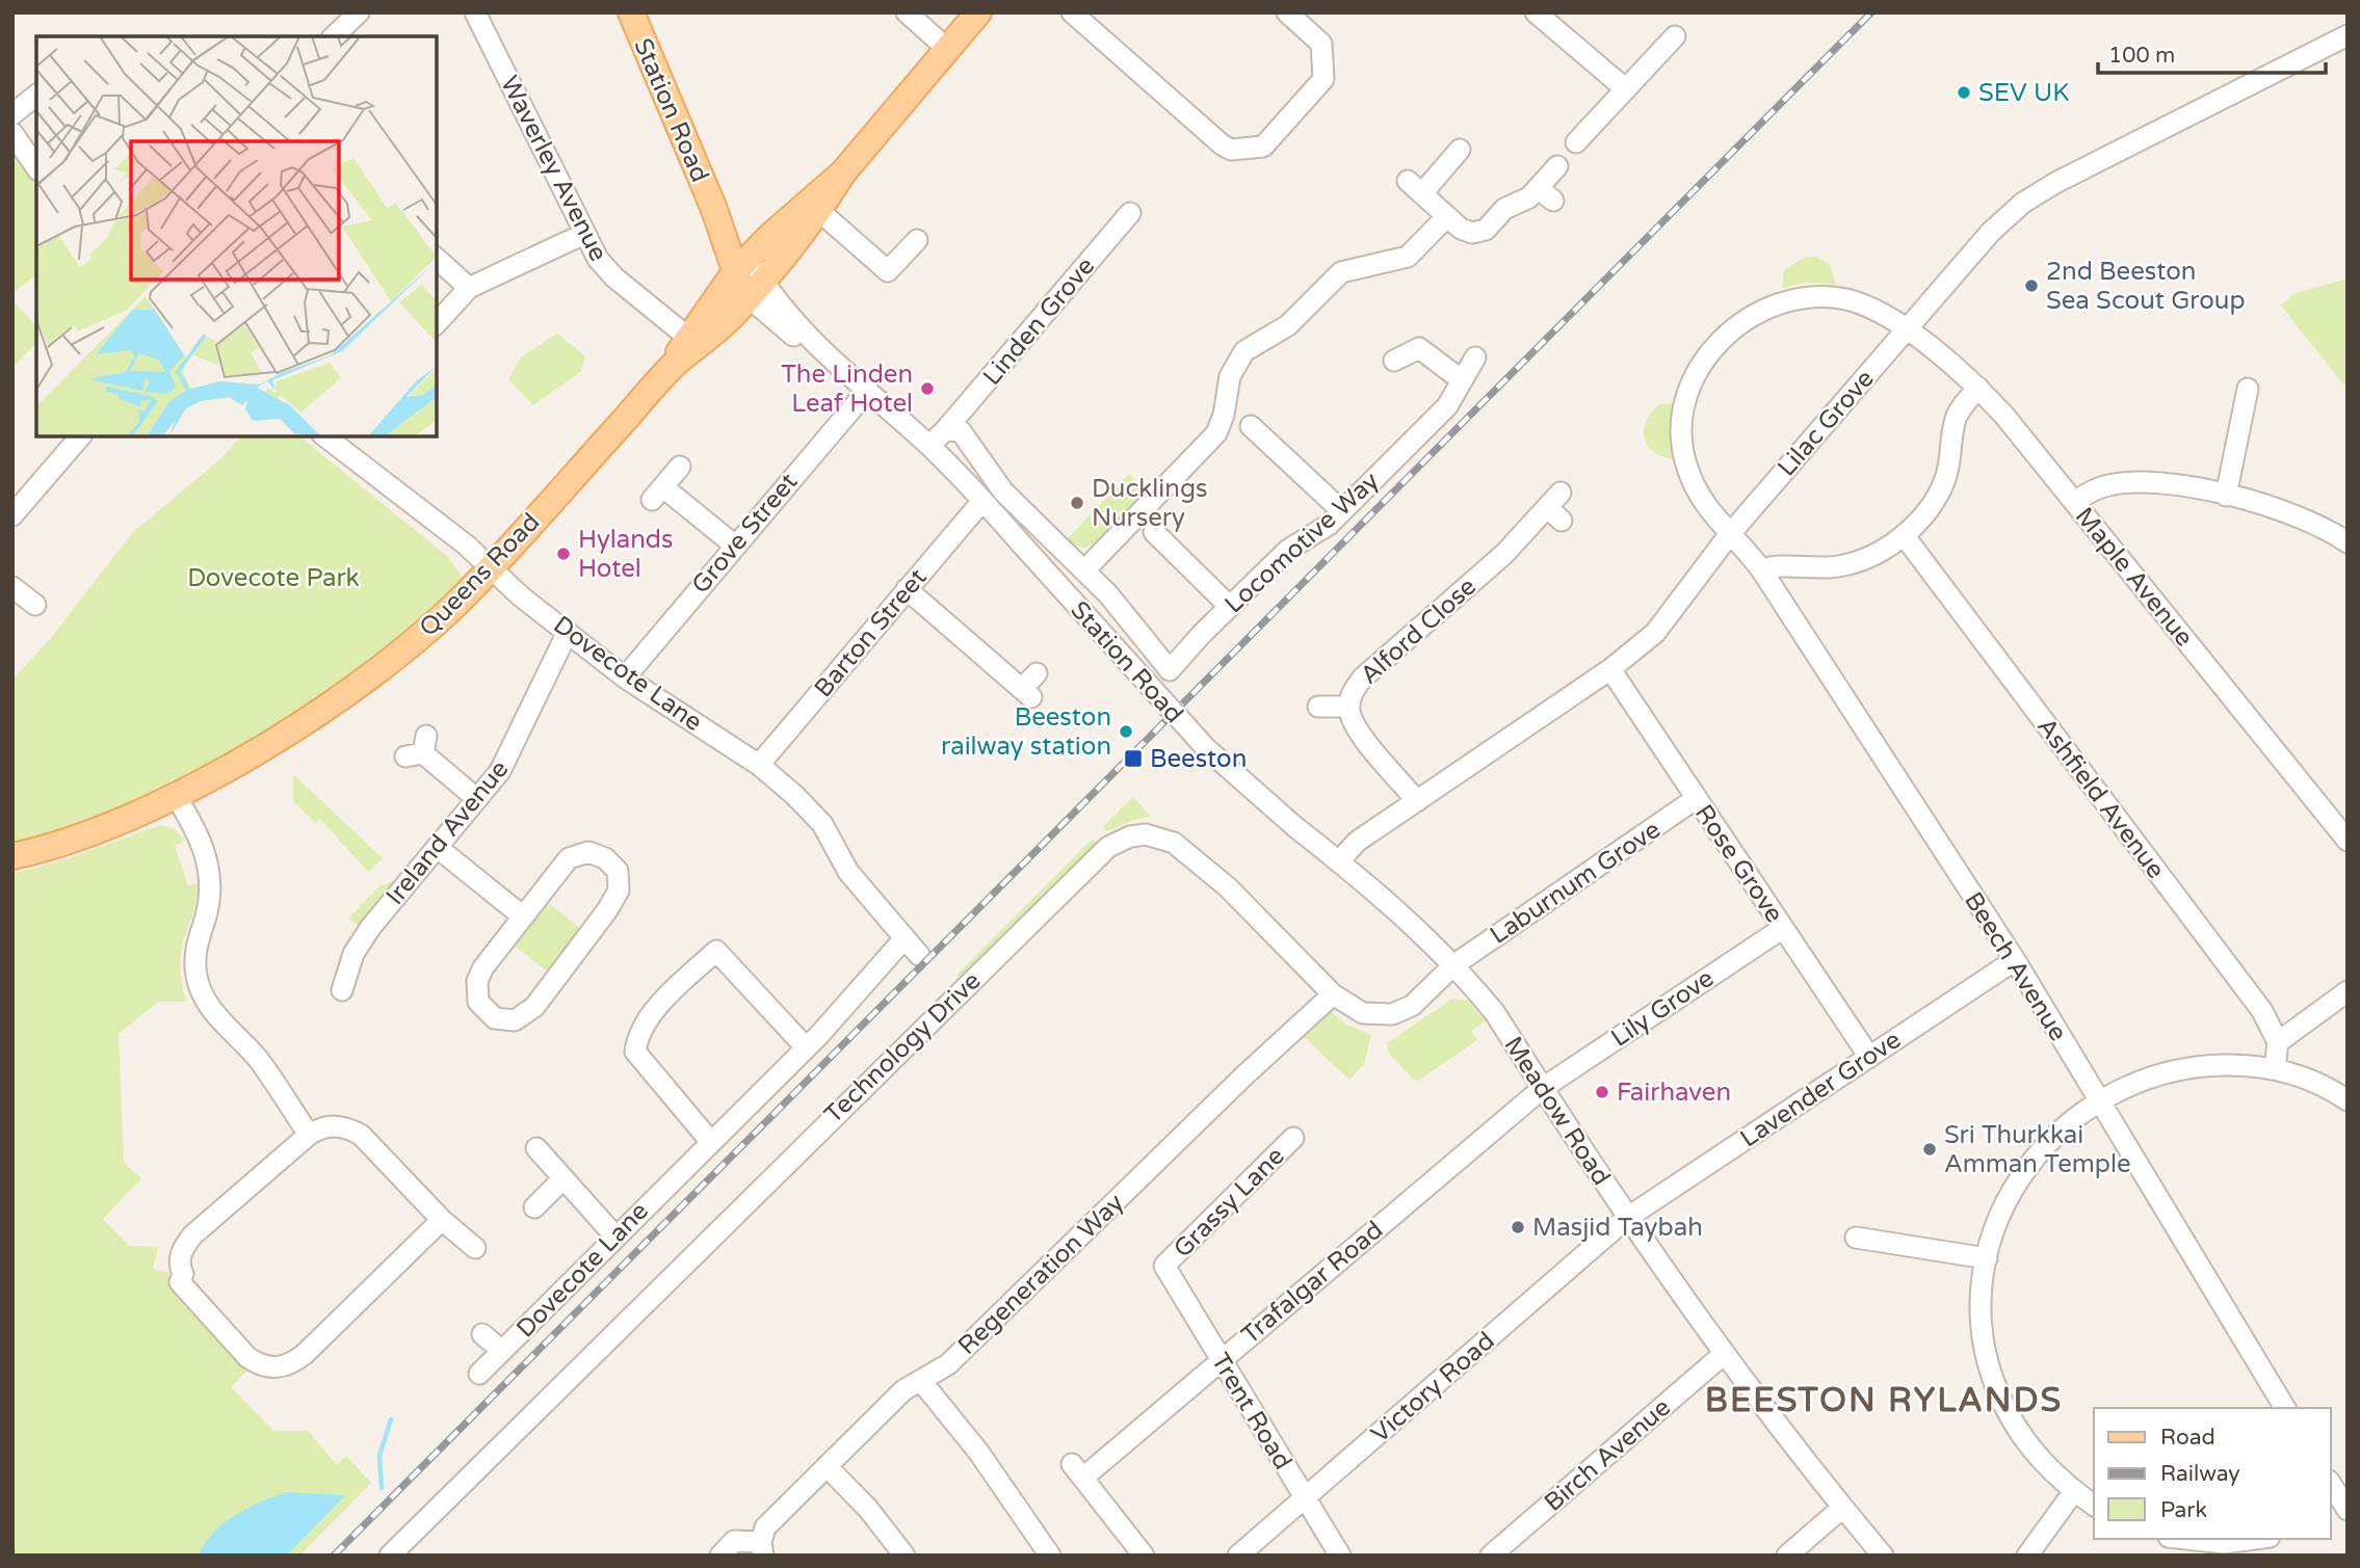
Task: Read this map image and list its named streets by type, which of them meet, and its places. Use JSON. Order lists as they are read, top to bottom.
{
  "streets": {
    "main road": ["Station Road", "Queens Road"],
    "street": [
      "Waverley Avenue",
      "Linden Grove",
      "Lilac Grove",
      "Grove Street",
      "Locomotive Way",
      "Maple Avenue",
      "Alford Close",
      "Barton Street",
      "Dovecote Lane",
      "Ashfield Avenue",
      "Ireland Avenue",
      "Rose Grove",
      "Laburnum Grove",
      "Beech Avenue",
      "Lily Grove",
      "Technology Drive",
      "Lavender Grove",
      "Meadow Road",
      "Grassy Lane",
      "Regeneration Way",
      "Trafalgar Road",
      "Victory Road",
      "Trent Road",
      "Birch Avenue"
    ]
  },
  "crossings": [
    ["Station Road", "Linden Grove"],
    ["Station Road", "Lilac Grove"],
    ["Station Road", "Grove Street"],
    ["Station Road", "Locomotive Way"],
    ["Station Road", "Queens Road"],
    ["Station Road", "Barton Street"],
    ["Station Road", "Meadow Road"],
    ["Waverley Avenue", "Queens Road"],
    ["Lilac Grove", "Maple Avenue"],
    ["Lilac Grove", "Alford Close"],
    ["Lilac Grove", "Rose Grove"],
    ["Lilac Grove", "Beech Avenue"],
    ["Lilac Grove", "Meadow Road"],
    ["Grove Street", "Dovecote Lane"],
    ["Queens Road", "Dovecote Lane"],
    ["Maple Avenue", "Beech Avenue"],
    ["Barton Street", "Dovecote Lane"],
    ["Dovecote Lane", "Ireland Avenue"],
    ["Rose Grove", "Laburnum Grove"],
    ["Rose Grove", "Lily Grove"],
    ["Rose Grove", "Lavender Grove"],
    ["Laburnum Grove", "Technology Drive"],
    ["Laburnum Grove", "Meadow Road"],
    ["Beech Avenue", "Lavender Grove"],
    ["Lily Grove", "Meadow Road"],
    ["Lily Grove", "Trafalgar Road"],
    ["Technology Drive", "Meadow Road"],
    ["Technology Drive", "Regeneration Way"],
    ["Lavender Grove", "Meadow Road"],
    ["Lavender Grove", "Victory Road"],
    ["Meadow Road", "Trafalgar Road"],
    ["Meadow Road", "Victory Road"],
    ["Meadow Road", "Birch Avenue"],
    ["Grassy Lane", "Trent Road"],
    ["Trafalgar Road", "Trent Road"],
    ["Victory Road", "Trent Road"]
  ],
  "districts": ["BEESTON RYLANDS"],
  "parks": ["Dovecote Park"],
  "places": {
    "other": [
      "SEV UK",
      "2nd Beeston Sea Scout Group",
      "The Linden Leaf Hotel",
      "Ducklings Nursery",
      "Hylands Hotel",
      "Beeston railway station",
      "Fairhaven",
      "Sri Thurkkai Amman Temple",
      "Masjid Taybah"
    ],
    "transit": ["Beeston"]
  },
  "legend": ["Road", "Railway", "Park"],
  "scale_bar": "100 m"
}
